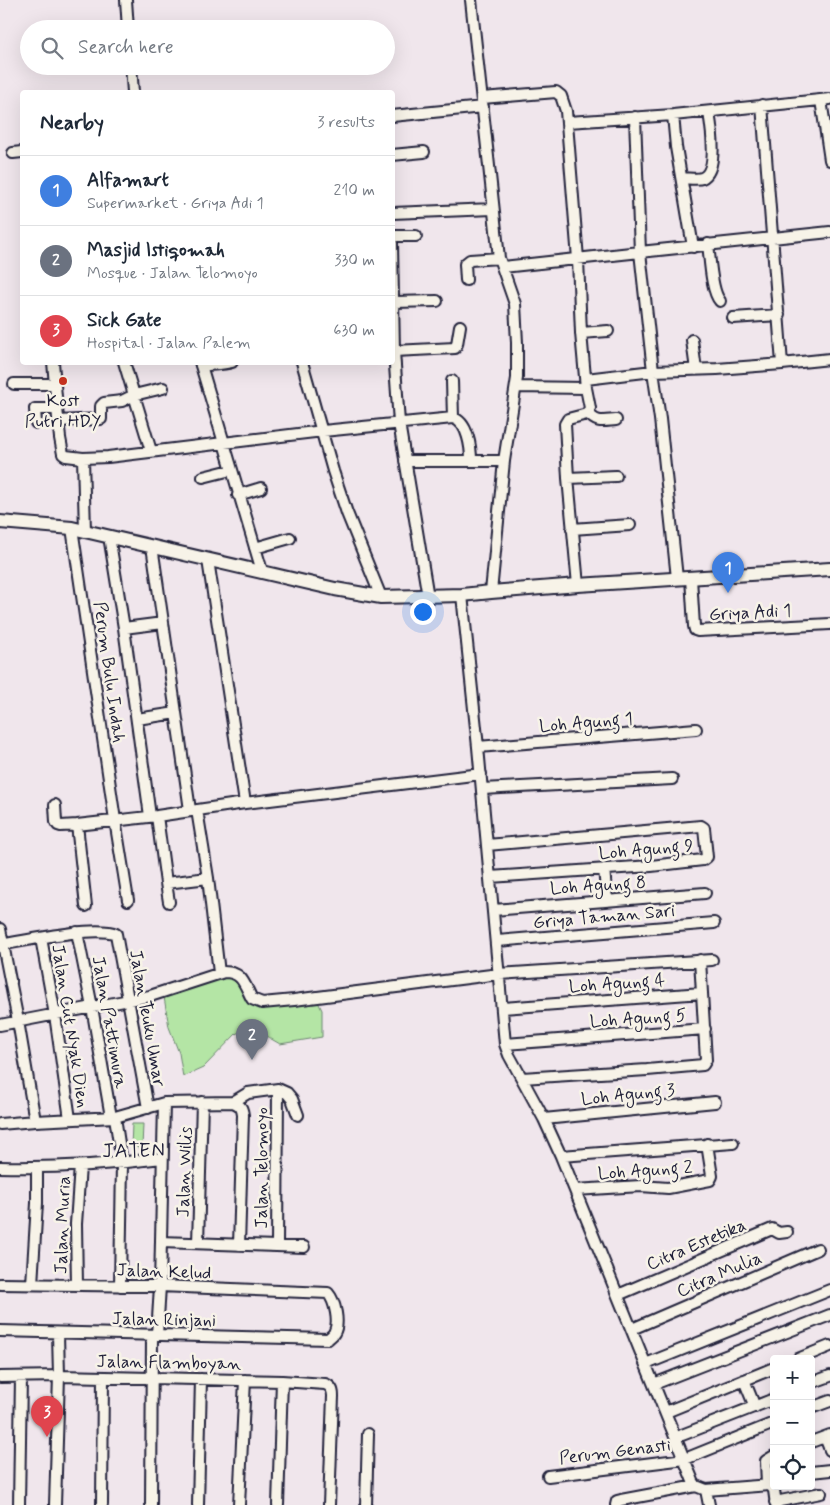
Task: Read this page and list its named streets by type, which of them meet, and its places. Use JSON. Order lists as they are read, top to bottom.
{
  "streets": {
    "street": [
      "Griya Adi 1",
      "Perum Bulu Indah",
      "Loh Agung 1",
      "Loh Agung 9",
      "Loh Agung 8",
      "Griya Taman Sari",
      "Loh Agung 4",
      "Jalan Teuku Umar",
      "Loh Agung 5",
      "Jalan Pattimura",
      "Jalan Cut Nyak Dien",
      "Loh Agung 3",
      "Jalan Telomoyo",
      "Loh Agung 2",
      "Jalan Wilis",
      "Jalan Muria",
      "Citra Estetika",
      "Jalan Kelud",
      "Citra Mulia",
      "Jalan Rinjani",
      "Jalan Flamboyan",
      "Perum Genasti"
    ]
  },
  "crossings": [
    ["Jalan Teuku Umar", "Jalan Pattimura"],
    ["Jalan Pattimura", "Jalan Kelud"],
    ["Jalan Muria", "Jalan Kelud"],
    ["Jalan Kelud", "Jalan Rinjani"]
  ],
  "districts": ["JATEN"],
  "places": ["Kost Putri HDY"],
  "page": {
    "search": "Search here",
    "heading": ["Nearby", "3 results"],
    "list": [
      {
        "mark": "1",
        "name": "Alfamart",
        "note": "Supermarket · Griya Adi 1",
        "value": "210 m"
      },
      {
        "mark": "2",
        "name": "Masjid Istiqomah",
        "note": "Mosque · Jalan Telomoyo",
        "value": "330 m"
      },
      {
        "mark": "3",
        "name": "Sick Gate",
        "note": "Hospital · Jalan Palem",
        "value": "630 m"
      }
    ],
    "pins": ["1", "2", "3"],
    "map_buttons": ["+", "−"]
  }
}
